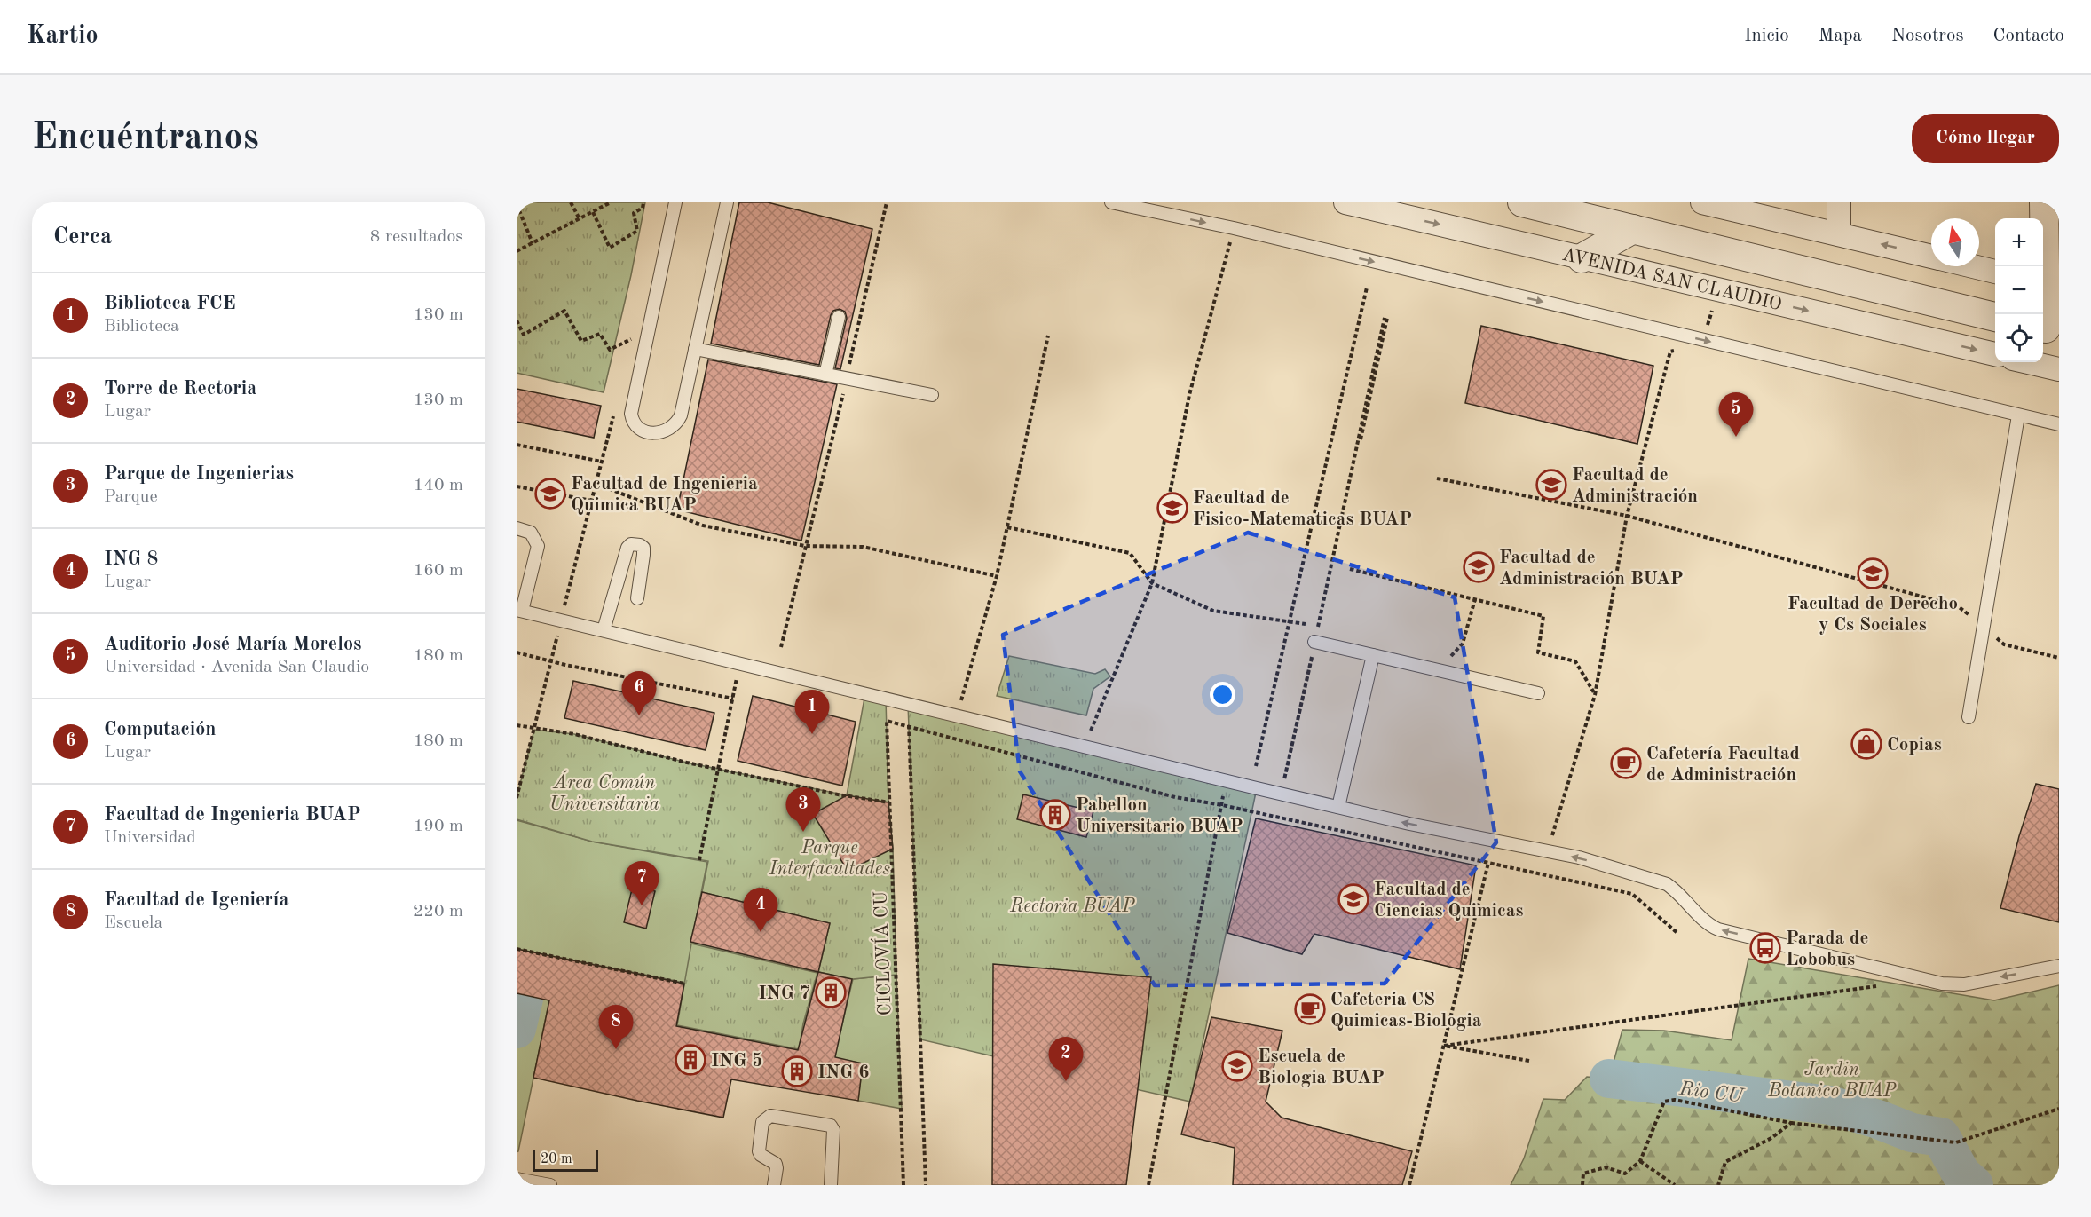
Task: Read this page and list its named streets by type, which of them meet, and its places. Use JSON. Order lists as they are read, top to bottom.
{
  "streets": {
    "street": ["AVENIDA SAN CLAUDIO"]
  },
  "water": ["Rio CU"],
  "parks": [
    "Área Común Universitaria",
    "Parque Interfacultades",
    "Rectoria BUAP",
    "Jardin Botanico BUAP"
  ],
  "places": {
    "school or university": [
      "Facultad de Administración",
      "Facultad de Ingenieria Quimica BUAP",
      "Facultad de Fisico-Matematicas BUAP",
      "Facultad de Administración BUAP",
      "Facultad de Derecho y Cs Sociales",
      "Facultad de Ciencias Quimicas",
      "Escuela de Biologia BUAP"
    ],
    "shop": ["Copias"],
    "cafe": ["Cafetería Facultad de Administración", "Cafeteria CS Quimicas-Biologia"],
    "building": [
      "Pabellon Universitario BUAP",
      "ING 7",
      "ING 5",
      "ING 6"
    ],
    "bus stop": ["Parada de Lobobus"]
  },
  "scale_bar": "20 m",
  "north": "top",
  "page": {
    "header": "Kartio",
    "nav": [
      "Inicio",
      "Mapa",
      "Nosotros",
      "Contacto"
    ],
    "buttons": "Cómo llegar",
    "title": "Encuéntranos",
    "heading": ["Cerca", "8 resultados"],
    "map_buttons": ["+", "−"],
    "list": [
      {
        "mark": "1",
        "name": "Biblioteca FCE",
        "note": "Biblioteca",
        "value": "130 m"
      },
      {
        "mark": "2",
        "name": "Torre de Rectoria",
        "note": "Lugar",
        "value": "130 m"
      },
      {
        "mark": "3",
        "name": "Parque de Ingenierias",
        "note": "Parque",
        "value": "140 m"
      },
      {
        "mark": "4",
        "name": "ING 8",
        "note": "Lugar",
        "value": "160 m"
      },
      {
        "mark": "5",
        "name": "Auditorio José María Morelos",
        "note": "Universidad · Avenida San Claudio",
        "value": "180 m"
      },
      {
        "mark": "6",
        "name": "Computación",
        "note": "Lugar",
        "value": "180 m"
      },
      {
        "mark": "7",
        "name": "Facultad de Ingenieria BUAP",
        "note": "Universidad",
        "value": "190 m"
      },
      {
        "mark": "8",
        "name": "Facultad de Igeniería",
        "note": "Escuela",
        "value": "220 m"
      }
    ],
    "pins": [
      "5",
      "6",
      "1",
      "3",
      "7",
      "4",
      "8",
      "2"
    ],
    "scale": "20 m"
  }
}
